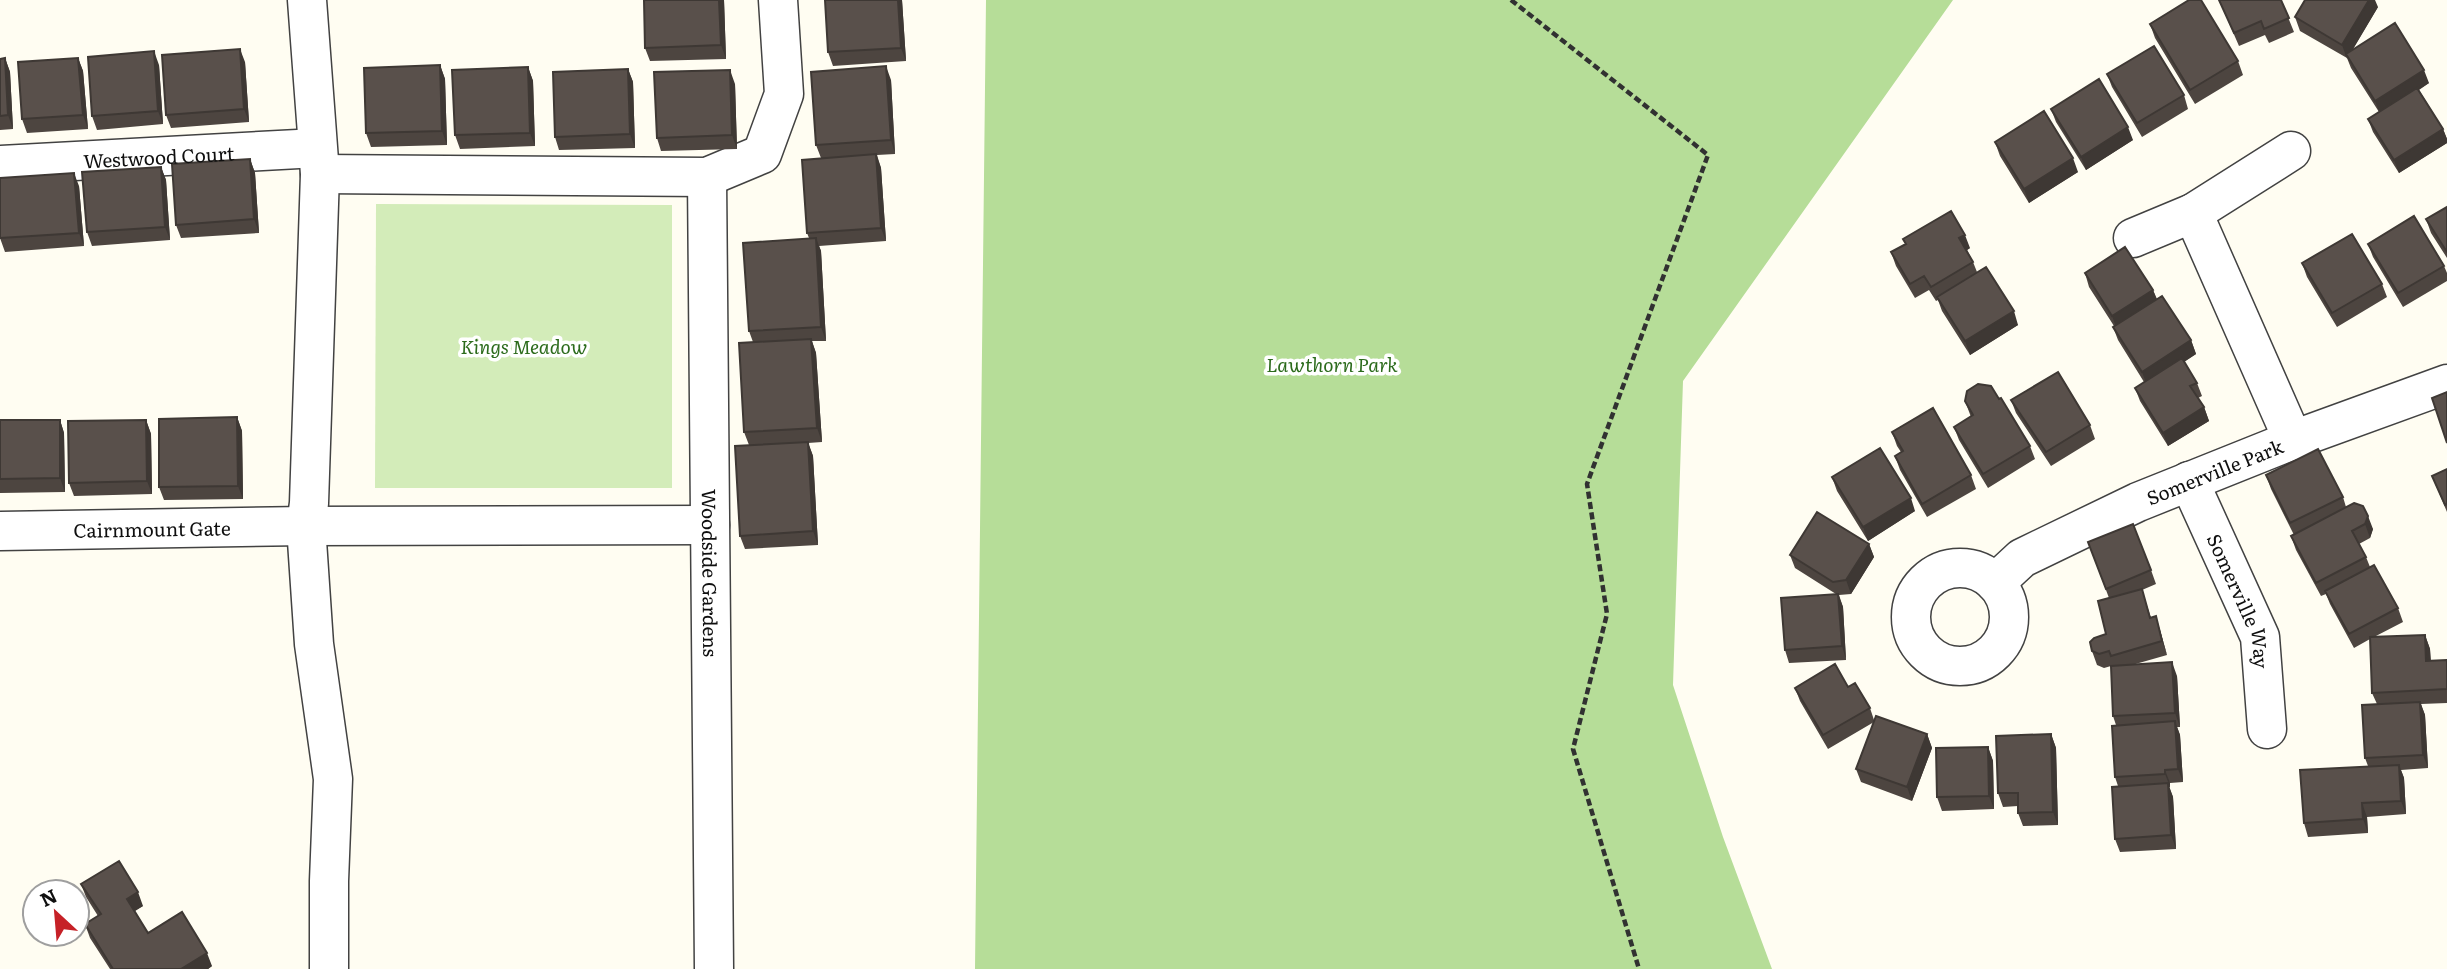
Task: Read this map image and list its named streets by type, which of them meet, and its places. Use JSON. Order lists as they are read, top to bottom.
{
  "streets": {
    "street": [
      "Westwood Court",
      "Somerville Park",
      "Cairnmount Gate",
      "Woodside Gardens",
      "Somerville Way"
    ]
  },
  "crossings": [
    ["Somerville Park", "Somerville Way"],
    ["Cairnmount Gate", "Woodside Gardens"]
  ],
  "parks": ["Kings Meadow", "Lawthorn Park"],
  "north": "top left"
}
